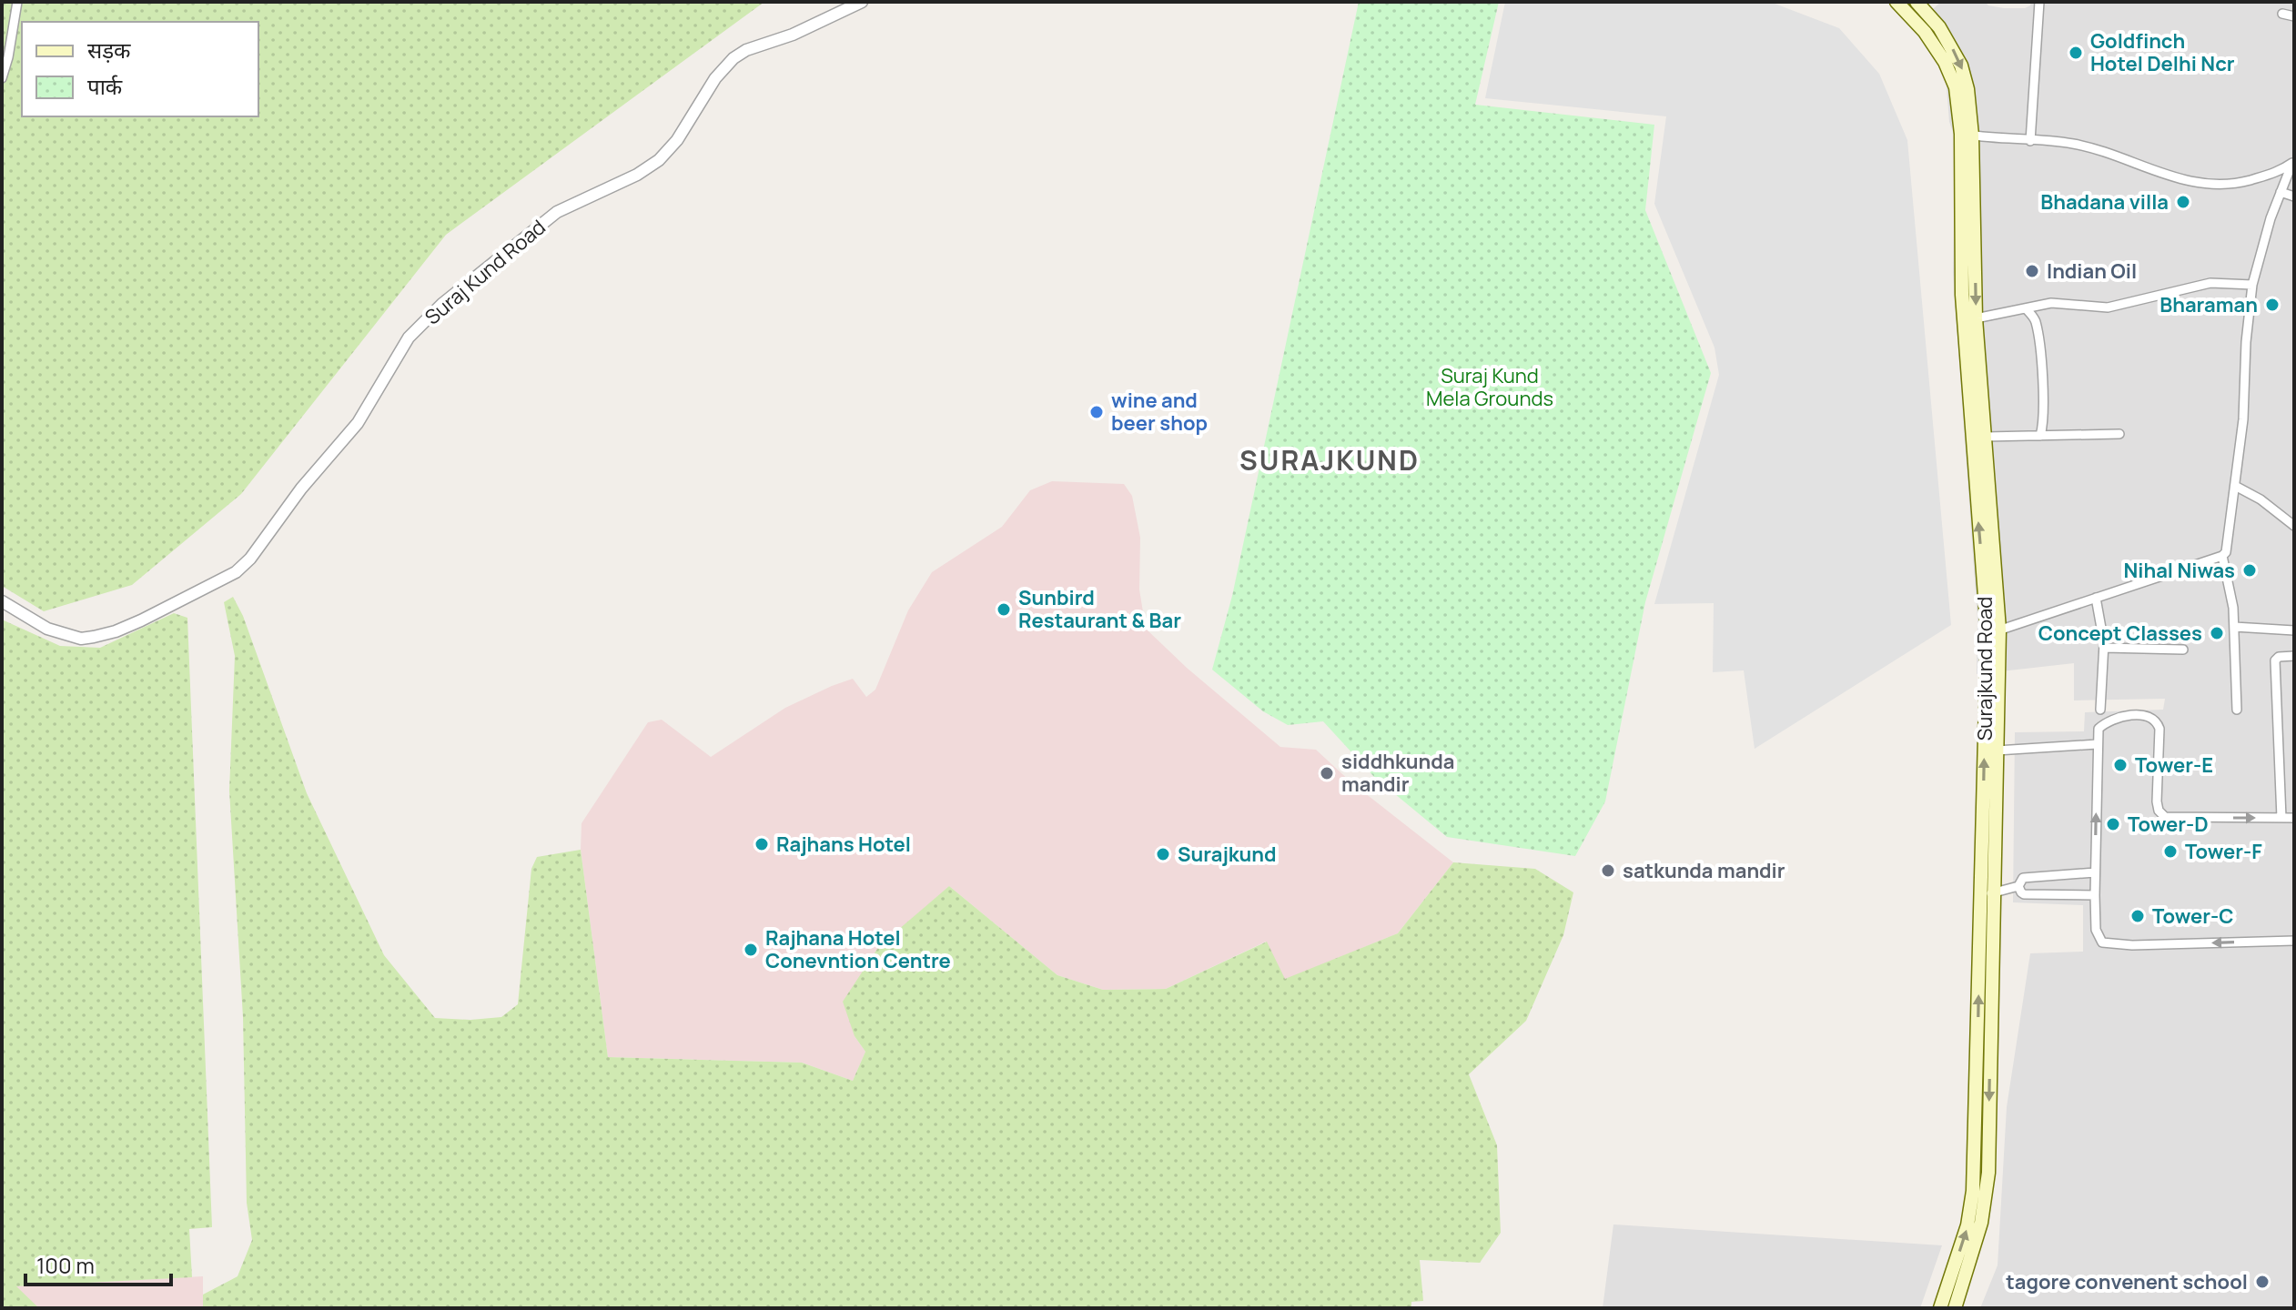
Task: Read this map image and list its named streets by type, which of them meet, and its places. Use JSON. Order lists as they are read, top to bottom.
{
  "streets": {
    "main road": ["Surajkund Road"],
    "street": ["Suraj Kund Road"]
  },
  "districts": ["SURAJKUND"],
  "parks": ["Suraj Kund Mela Grounds"],
  "places": [
    "Goldfinch Hotel Delhi Ncr",
    "Bhadana villa",
    "Indian Oil",
    "Bharaman",
    "wine and beer shop",
    "Nihal Niwas",
    "Sunbird Restaurant & Bar",
    "Concept Classes",
    "Tower-E",
    "siddhkunda mandir",
    "Tower-D",
    "Rajhans Hotel",
    "Tower-F",
    "Surajkund",
    "satkunda mandir",
    "Tower-C",
    "Rajhana Hotel Conevntion Centre",
    "tagore convenent school"
  ],
  "legend": ["सड़क", "पार्क"],
  "scale_bar": "100 m"
}
